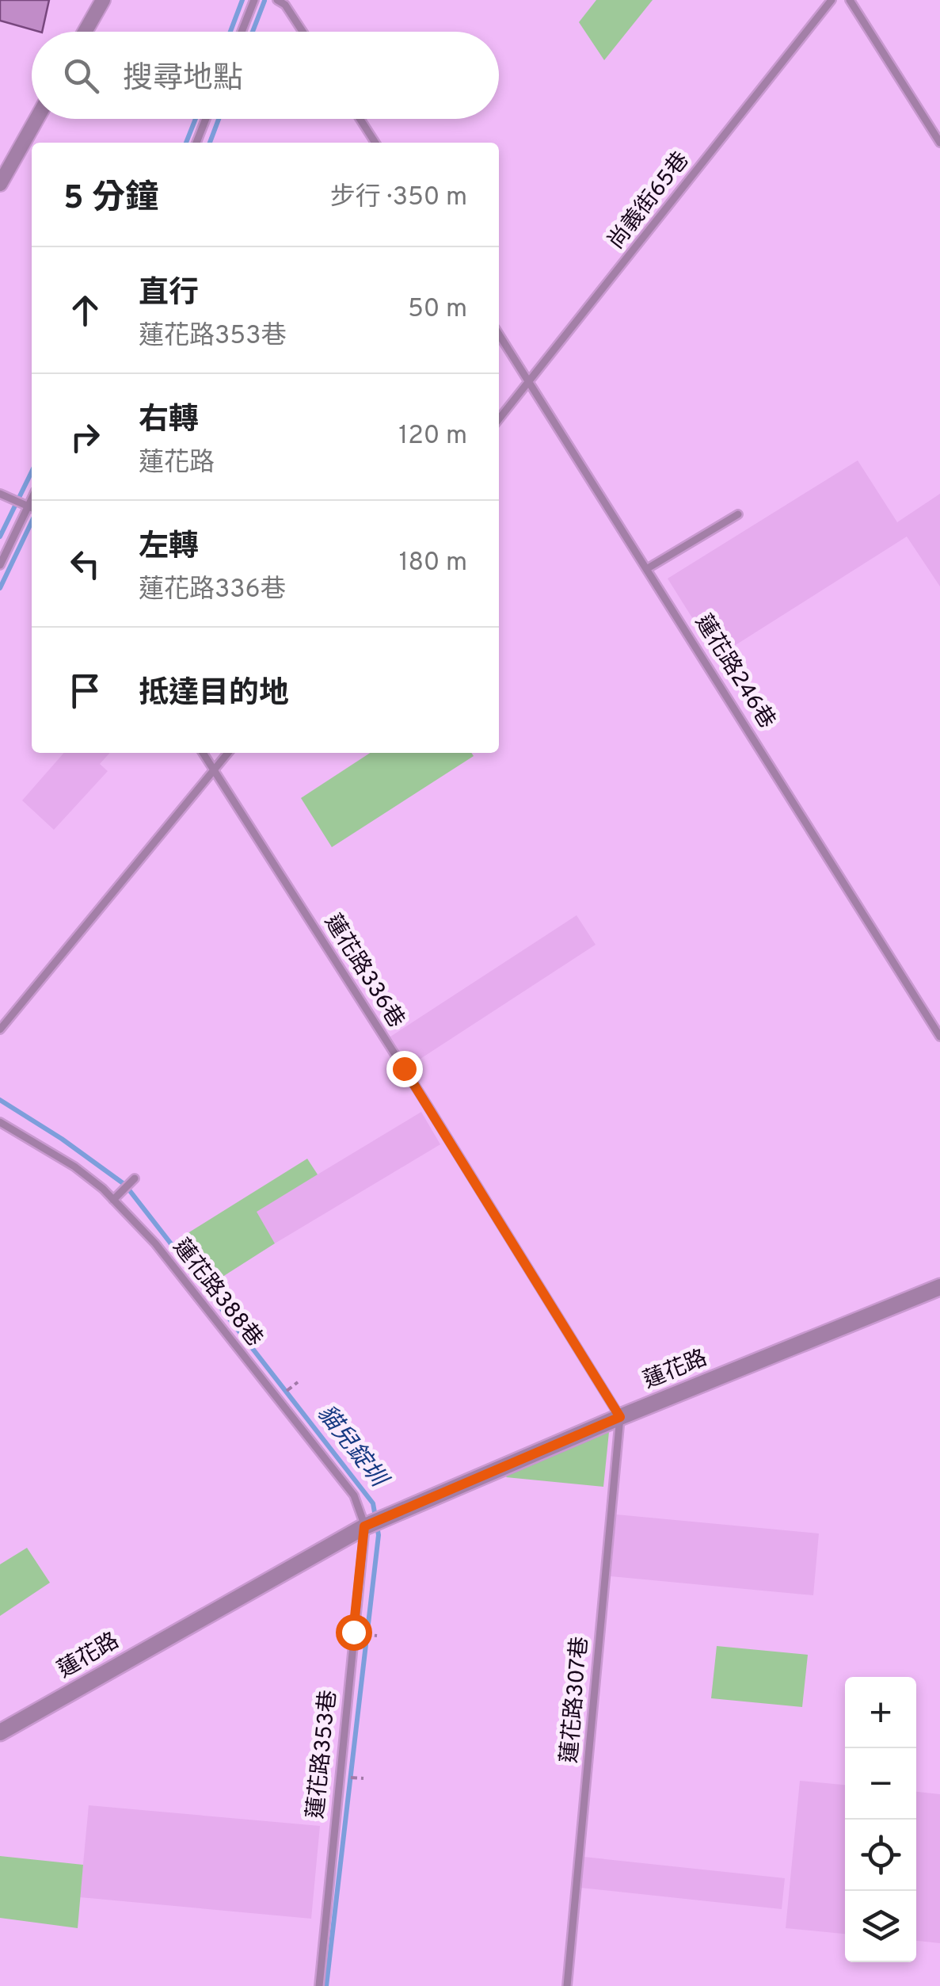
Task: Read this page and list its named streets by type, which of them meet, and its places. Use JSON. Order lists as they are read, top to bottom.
{
  "streets": {
    "street": ["蓮花路"],
    "lane": [
      "尚義街65巷",
      "蓮花路246巷",
      "蓮花路336巷",
      "蓮花路388巷",
      "蓮花路307巷",
      "蓮花路353巷"
    ]
  },
  "crossings": [
    ["尚義街65巷", "蓮花路246巷"],
    ["蓮花路336巷", "蓮花路"],
    ["蓮花路336巷", "蓮花路307巷"],
    ["蓮花路388巷", "蓮花路"],
    ["蓮花路388巷", "蓮花路353巷"],
    ["蓮花路", "蓮花路307巷"],
    ["蓮花路", "蓮花路353巷"]
  ],
  "water": ["貓兒錠圳"],
  "page": {
    "search": "搜尋地點",
    "heading": ["5 分鐘", "步行 · 350 m"],
    "list": [
      ["直行", "蓮花路353巷", "50 m"],
      ["右轉", "蓮花路", "120 m"],
      ["左轉", "蓮花路336巷", "180 m"],
      "抵達目的地"
    ],
    "map_buttons": ["+", "−"]
  }
}
